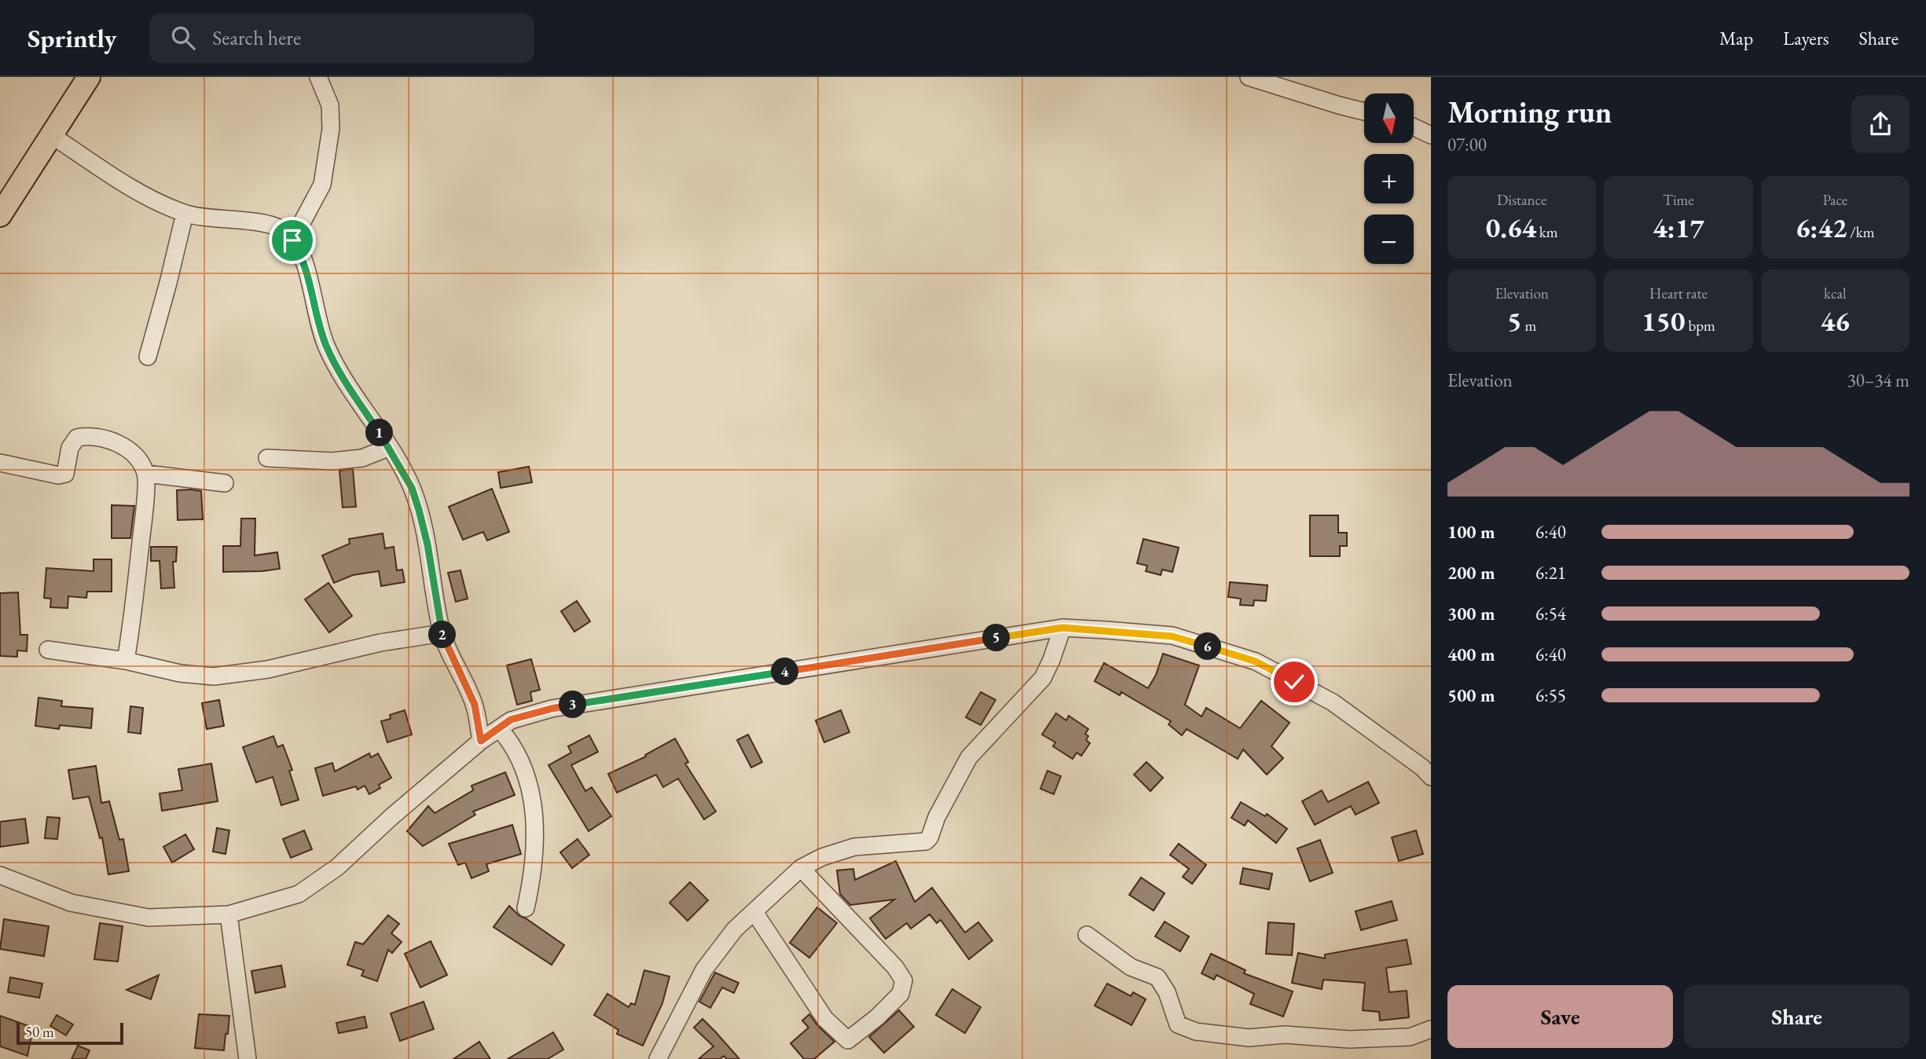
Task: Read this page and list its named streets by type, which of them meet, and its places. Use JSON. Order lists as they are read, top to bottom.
{
  "scale_bar": "50 m",
  "north": "bottom",
  "page": {
    "header": "Sprintly",
    "search": "Search here",
    "nav": ["Map", "Layers", "Share"],
    "heading": ["Morning run", "07:00"],
    "map_buttons": ["+", "−"],
    "stats": [
      ["Distance", "0.64 km"],
      ["Time", "4:17"],
      ["Pace", "6:42 /km"],
      ["Elevation", "5 m"],
      ["Heart rate", "150 bpm"],
      ["kcal", "46"]
    ],
    "chart": ["Elevation", "30–34 m"],
    "pins": [
      "1",
      "2",
      "5",
      "6",
      "4",
      "3"
    ],
    "list": [
      {
        "name": "100 m",
        "note": "6:40"
      },
      {
        "name": "200 m",
        "note": "6:21"
      },
      {
        "name": "300 m",
        "note": "6:54"
      },
      {
        "name": "400 m",
        "note": "6:40"
      },
      {
        "name": "500 m",
        "note": "6:55"
      }
    ],
    "buttons": ["Save", "Share"],
    "scale": "50 m"
  }
}
